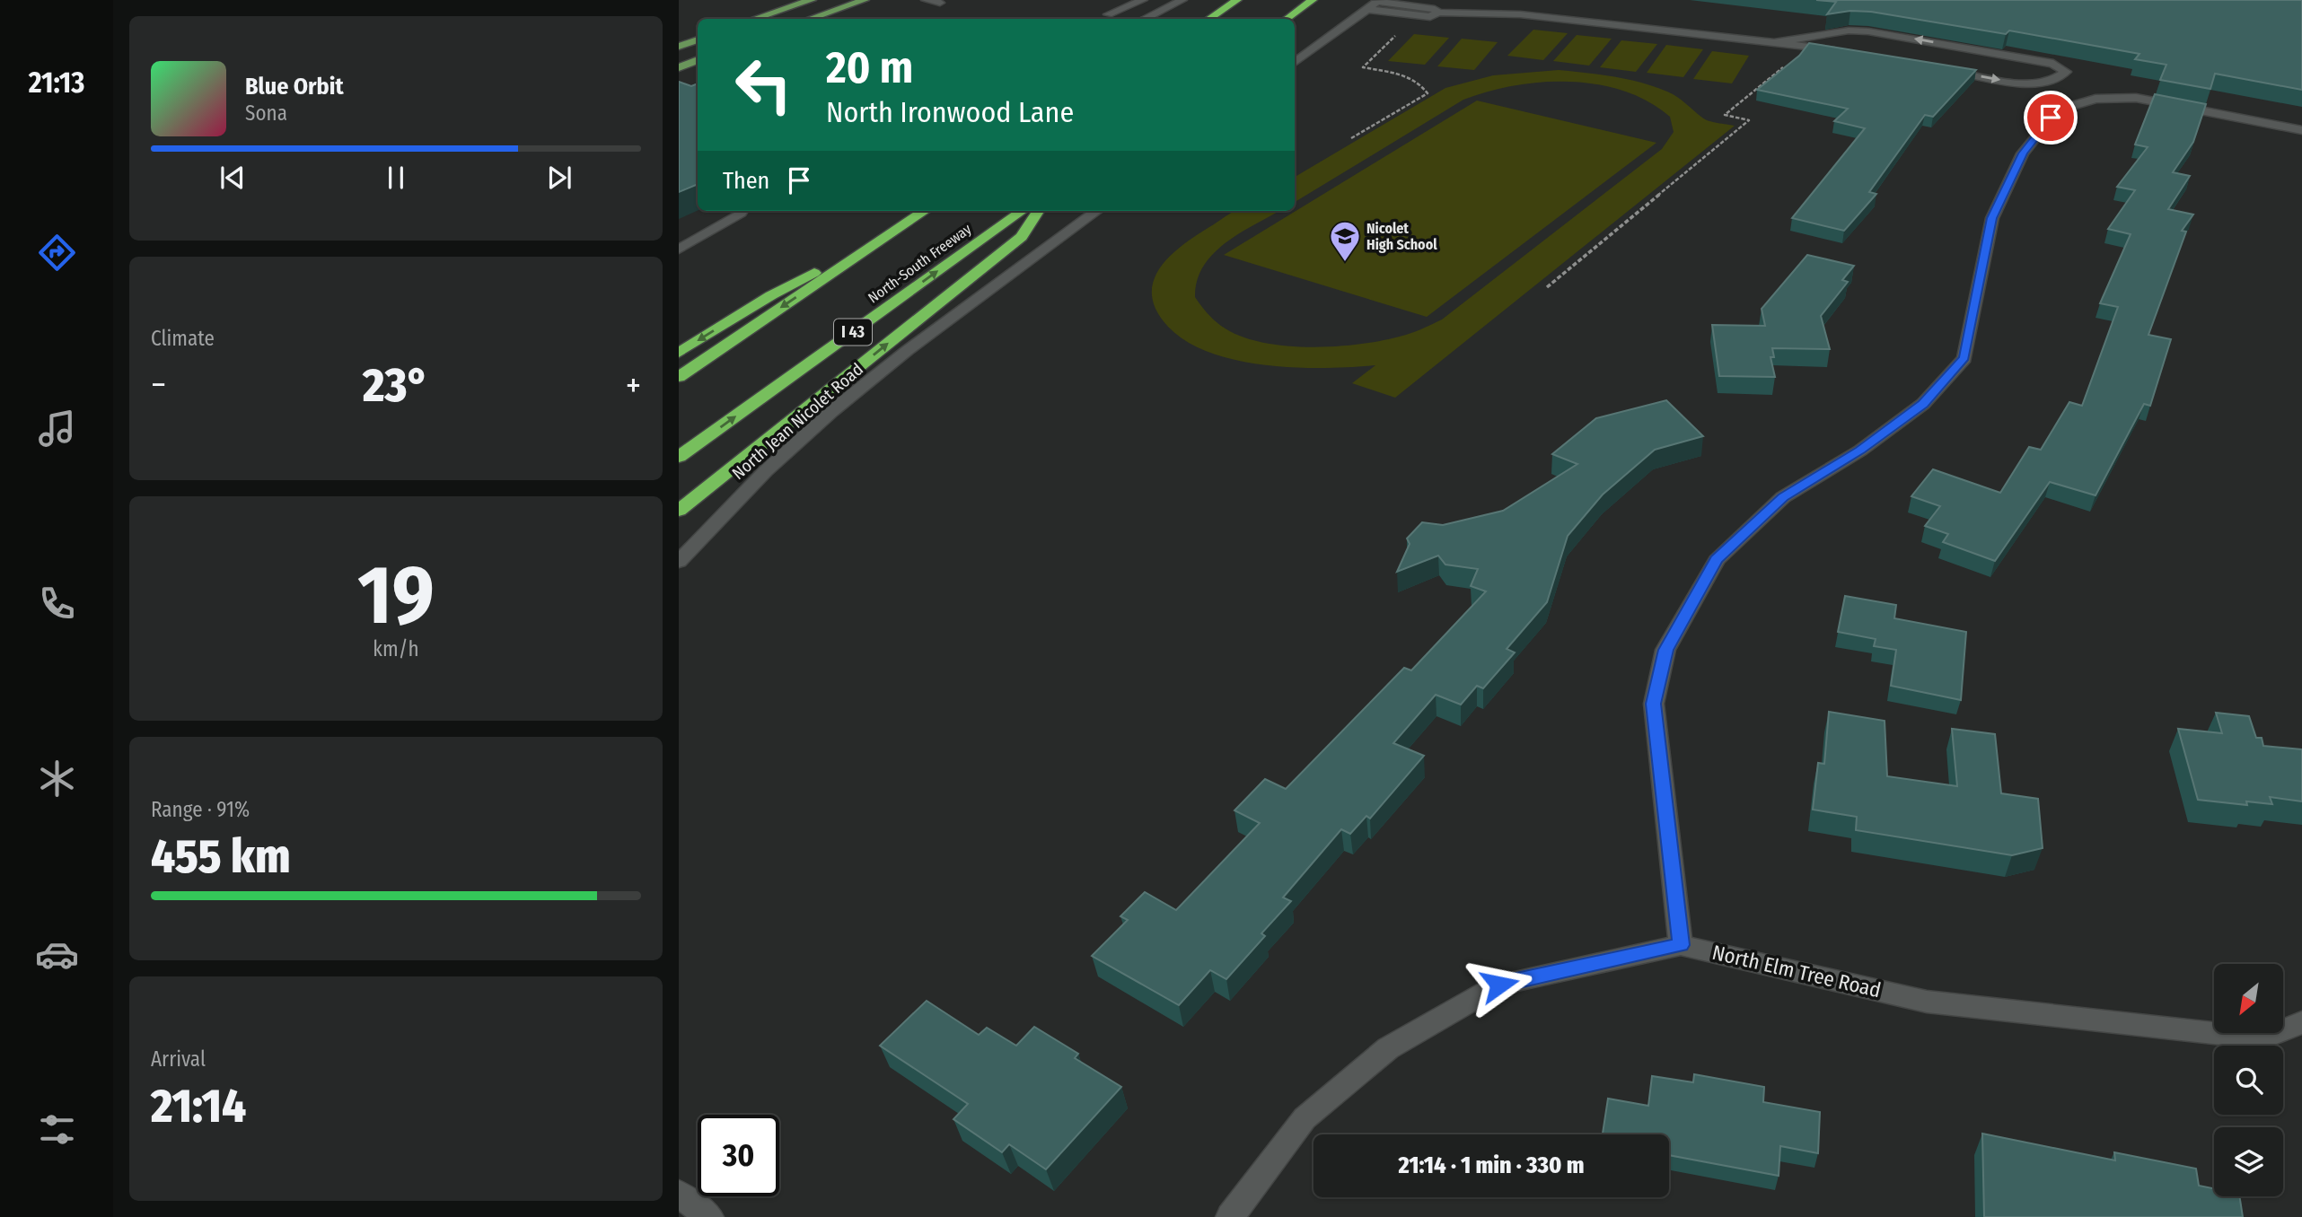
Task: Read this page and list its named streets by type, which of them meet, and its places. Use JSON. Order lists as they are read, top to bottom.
{
  "streets": {
    "highway": ["North-South Freeway", "I 43"],
    "street": ["North Jean Nicolet Road", "North Elm Tree Road"]
  },
  "places": {
    "school or university": ["Nicolet High School"]
  },
  "north": "bottom left",
  "page": {
    "tabs": "21:13",
    "turn": ["20 m", "North Ironwood Lane"],
    "song": ["Blue Orbit", "Sona"],
    "then": "Then",
    "tile": [
      "Climate",
      ["19", "km/h"],
      ["Range · 91%", "455 km"],
      ["Arrival", "21:14"]
    ],
    "heat": ["−", "23°", "+"],
    "limit": "30",
    "trip": "21:14 · 1 min · 330 m"
  }
}
